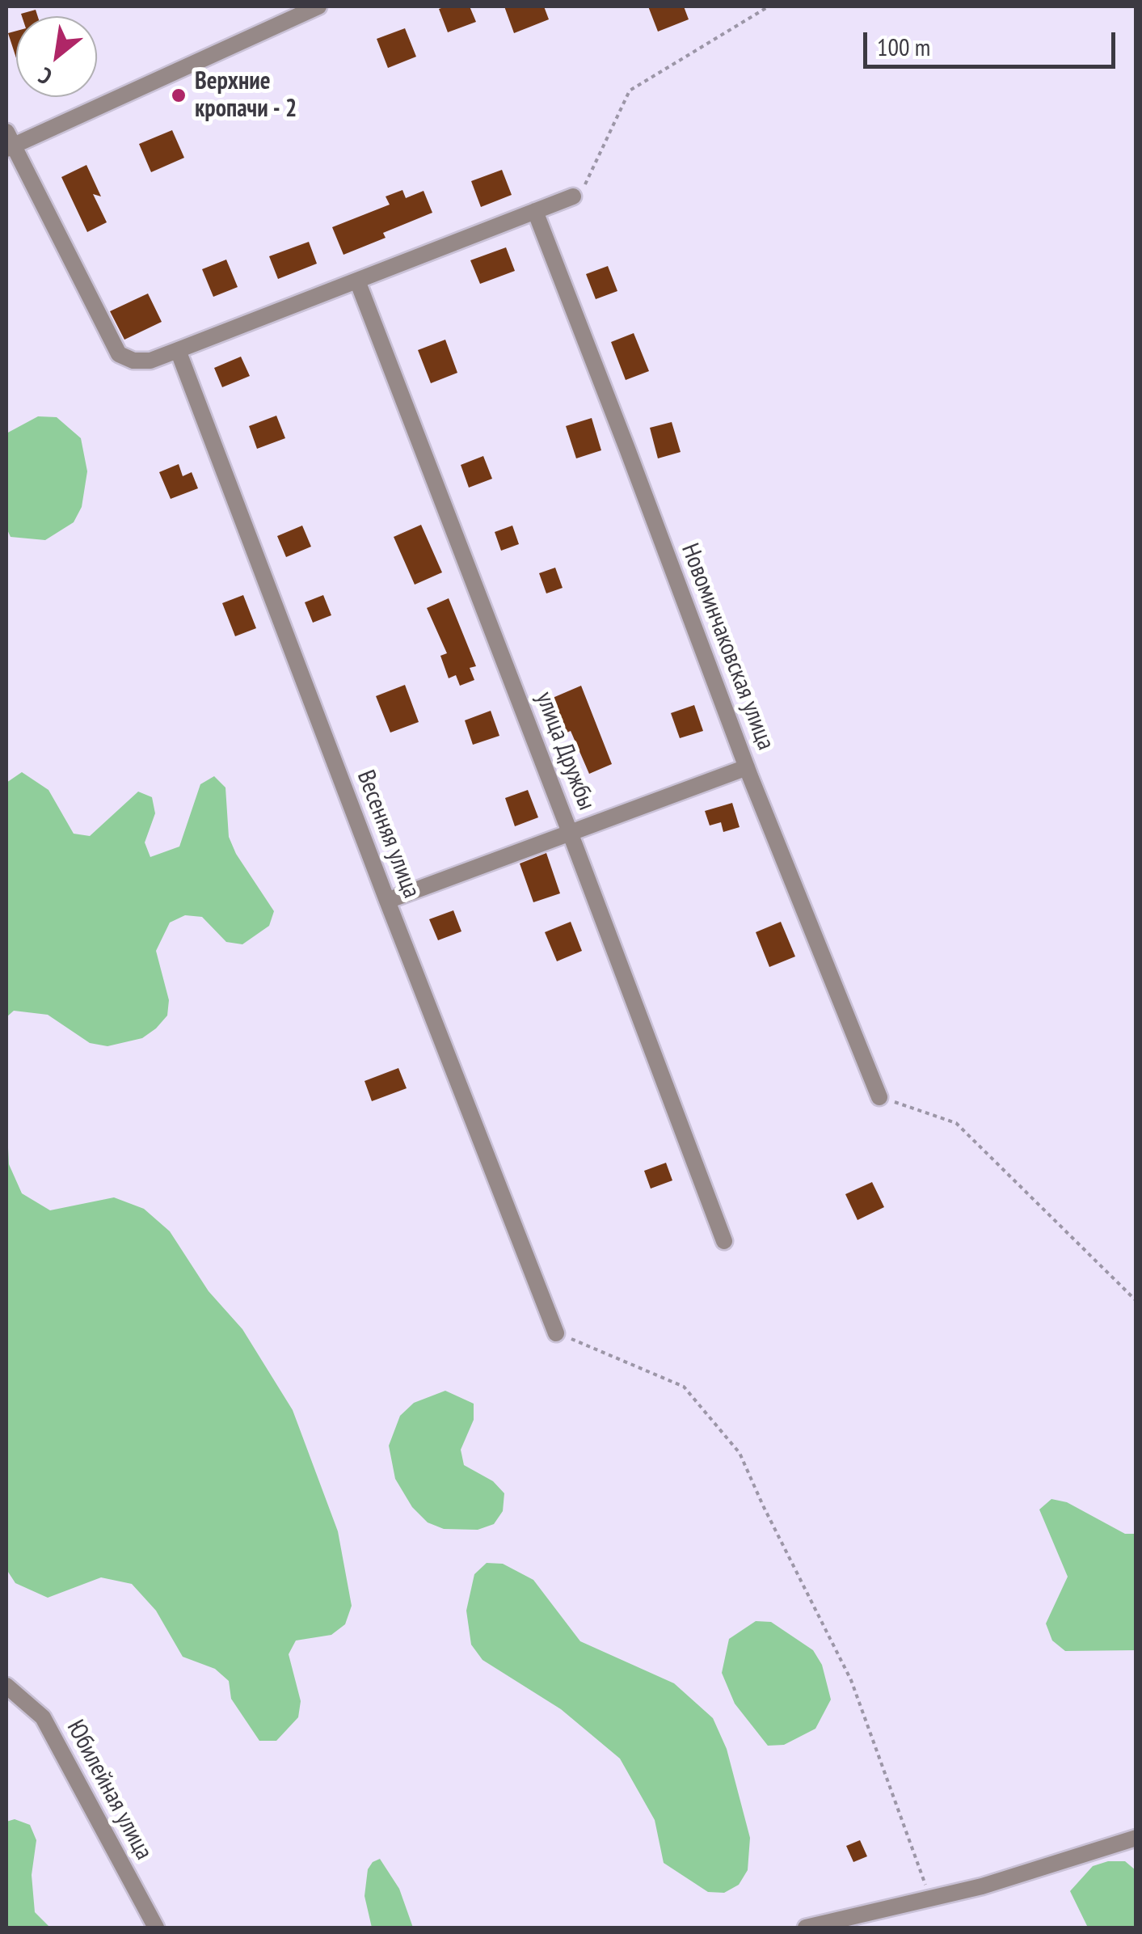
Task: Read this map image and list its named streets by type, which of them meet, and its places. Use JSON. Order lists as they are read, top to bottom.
{
  "streets": {
    "street": [
      "Новоминчаковская улица",
      "улица Дружбы",
      "Весенняя улица",
      "Юбилейная улица"
    ]
  },
  "places": ["Верхние кропачи - 2"],
  "scale_bar": "100 m",
  "north": "bottom left"
}
